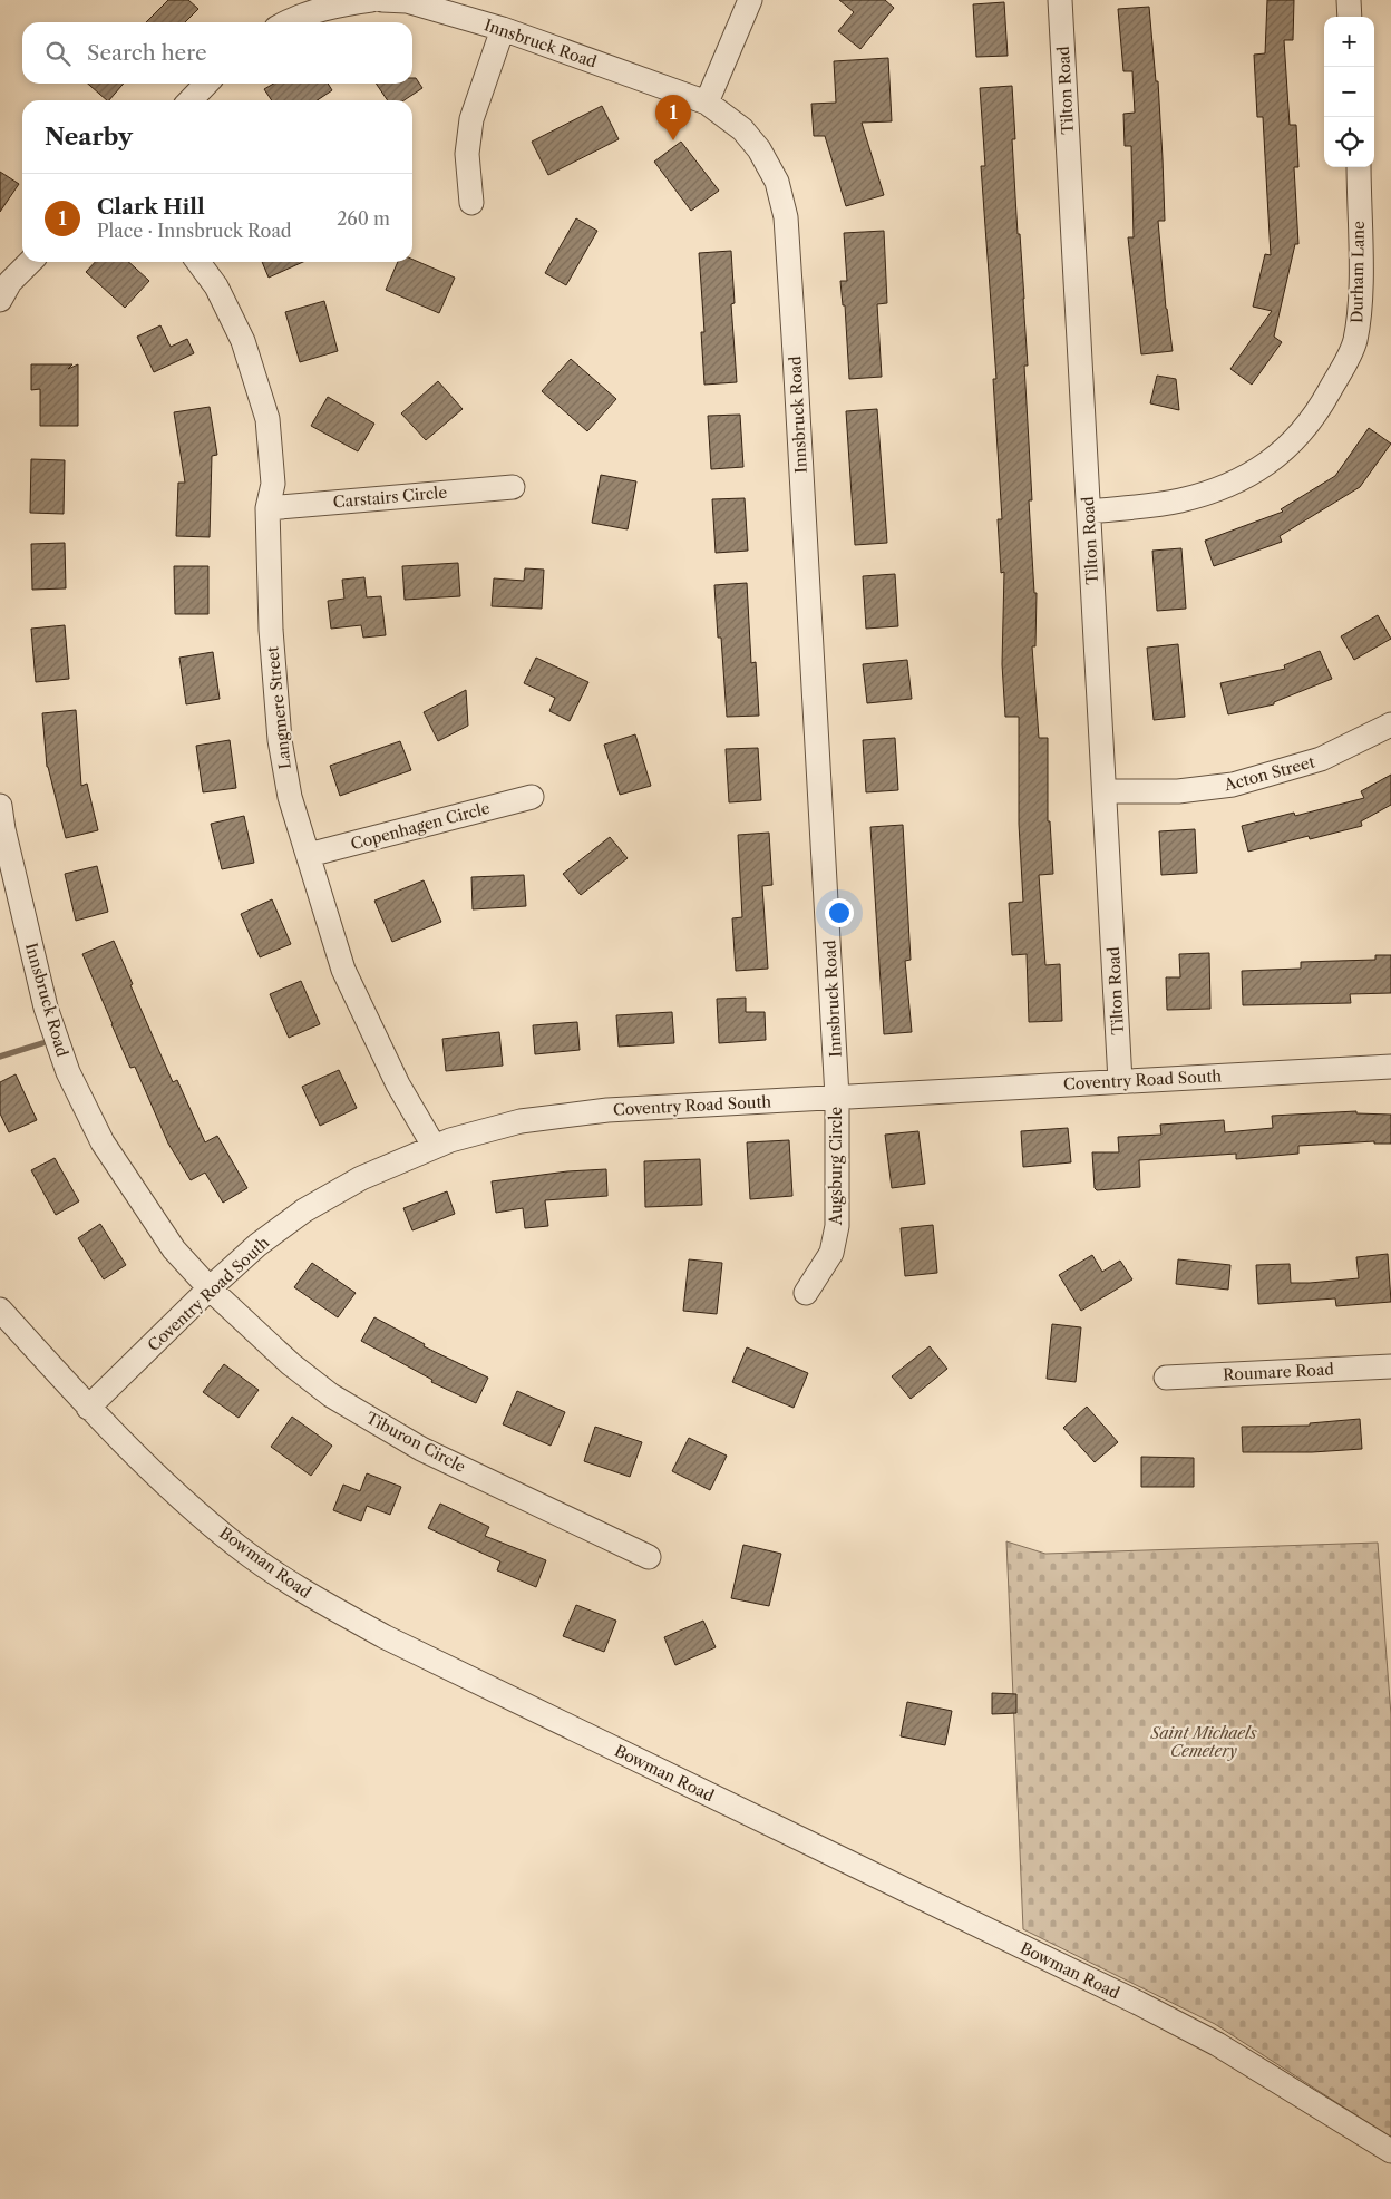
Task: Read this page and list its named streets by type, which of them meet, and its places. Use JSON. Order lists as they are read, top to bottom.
{
  "streets": {
    "street": [
      "Innsbruck Road",
      "Tilton Road",
      "Durham Lane",
      "Carstairs Circle",
      "Langmere Street",
      "Acton Street",
      "Copenhagen Circle",
      "Coventry Road South",
      "Augsburg Circle",
      "Roumare Road",
      "Tiburon Circle",
      "Bowman Road"
    ]
  },
  "crossings": [
    ["Innsbruck Road", "Coventry Road South"],
    ["Innsbruck Road", "Augsburg Circle"],
    ["Innsbruck Road", "Tiburon Circle"],
    ["Tilton Road", "Durham Lane"],
    ["Tilton Road", "Acton Street"],
    ["Tilton Road", "Coventry Road South"],
    ["Carstairs Circle", "Langmere Street"],
    ["Langmere Street", "Copenhagen Circle"],
    ["Langmere Street", "Coventry Road South"],
    ["Coventry Road South", "Augsburg Circle"],
    ["Coventry Road South", "Tiburon Circle"],
    ["Coventry Road South", "Bowman Road"]
  ],
  "parks": ["Saint Michaels Cemetery"],
  "page": {
    "map_buttons": ["+", "−"],
    "search": "Search here",
    "pins": "1",
    "heading": "Nearby",
    "list": [
      {
        "mark": "1",
        "name": "Clark Hill",
        "note": "Place · Innsbruck Road",
        "value": "260 m"
      }
    ]
  }
}
